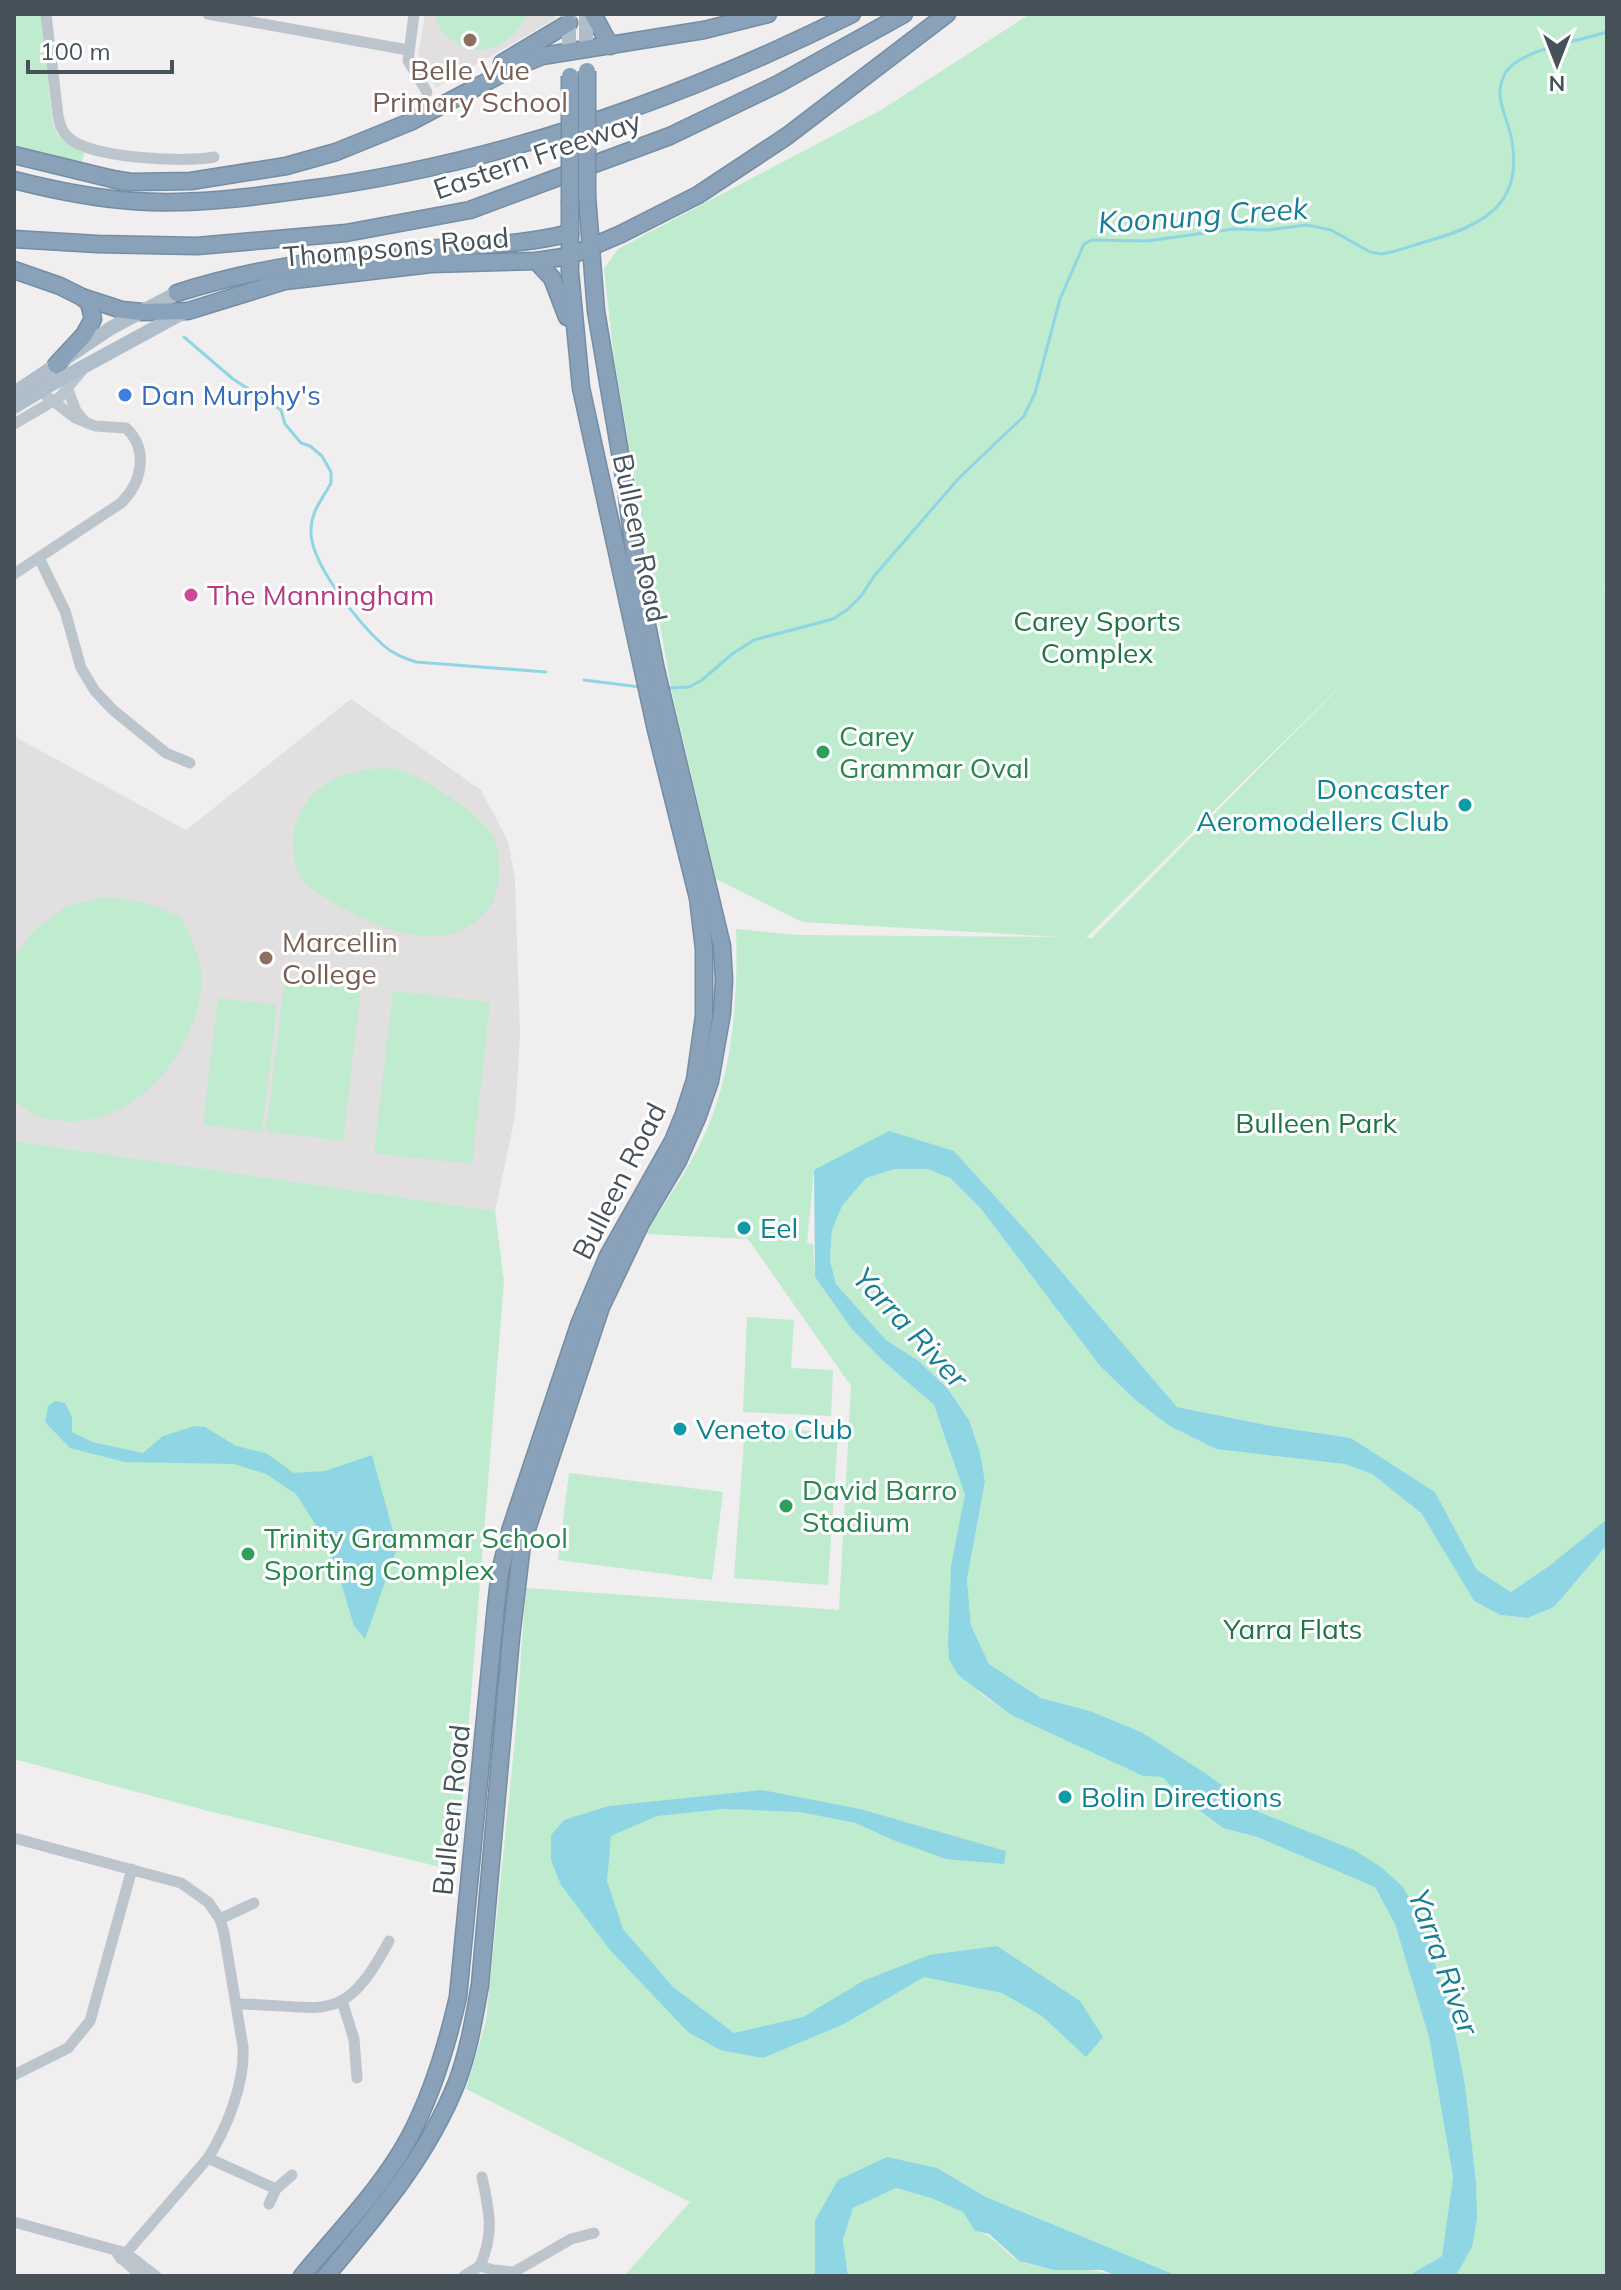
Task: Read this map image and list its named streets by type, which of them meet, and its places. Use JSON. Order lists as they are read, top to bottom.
{
  "streets": {
    "highway": ["Eastern Freeway", "Thompsons Road", "Bulleen Road"]
  },
  "crossings": [
    ["Thompsons Road", "Bulleen Road"]
  ],
  "water": ["Koonung Creek", "Yarra River"],
  "parks": ["Carey Sports Complex", "Bulleen Park", "Yarra Flats"],
  "places": [
    "Belle Vue Primary School",
    "Dan Murphy's",
    "The Manningham",
    "Carey Grammar Oval",
    "Doncaster Aeromodellers Club",
    "Marcellin College",
    "Eel",
    "Veneto Club",
    "David Barro Stadium",
    "Trinity Grammar School Sporting Complex",
    "Bolin Directions"
  ],
  "scale_bar": "100 m",
  "north": "bottom"
}
